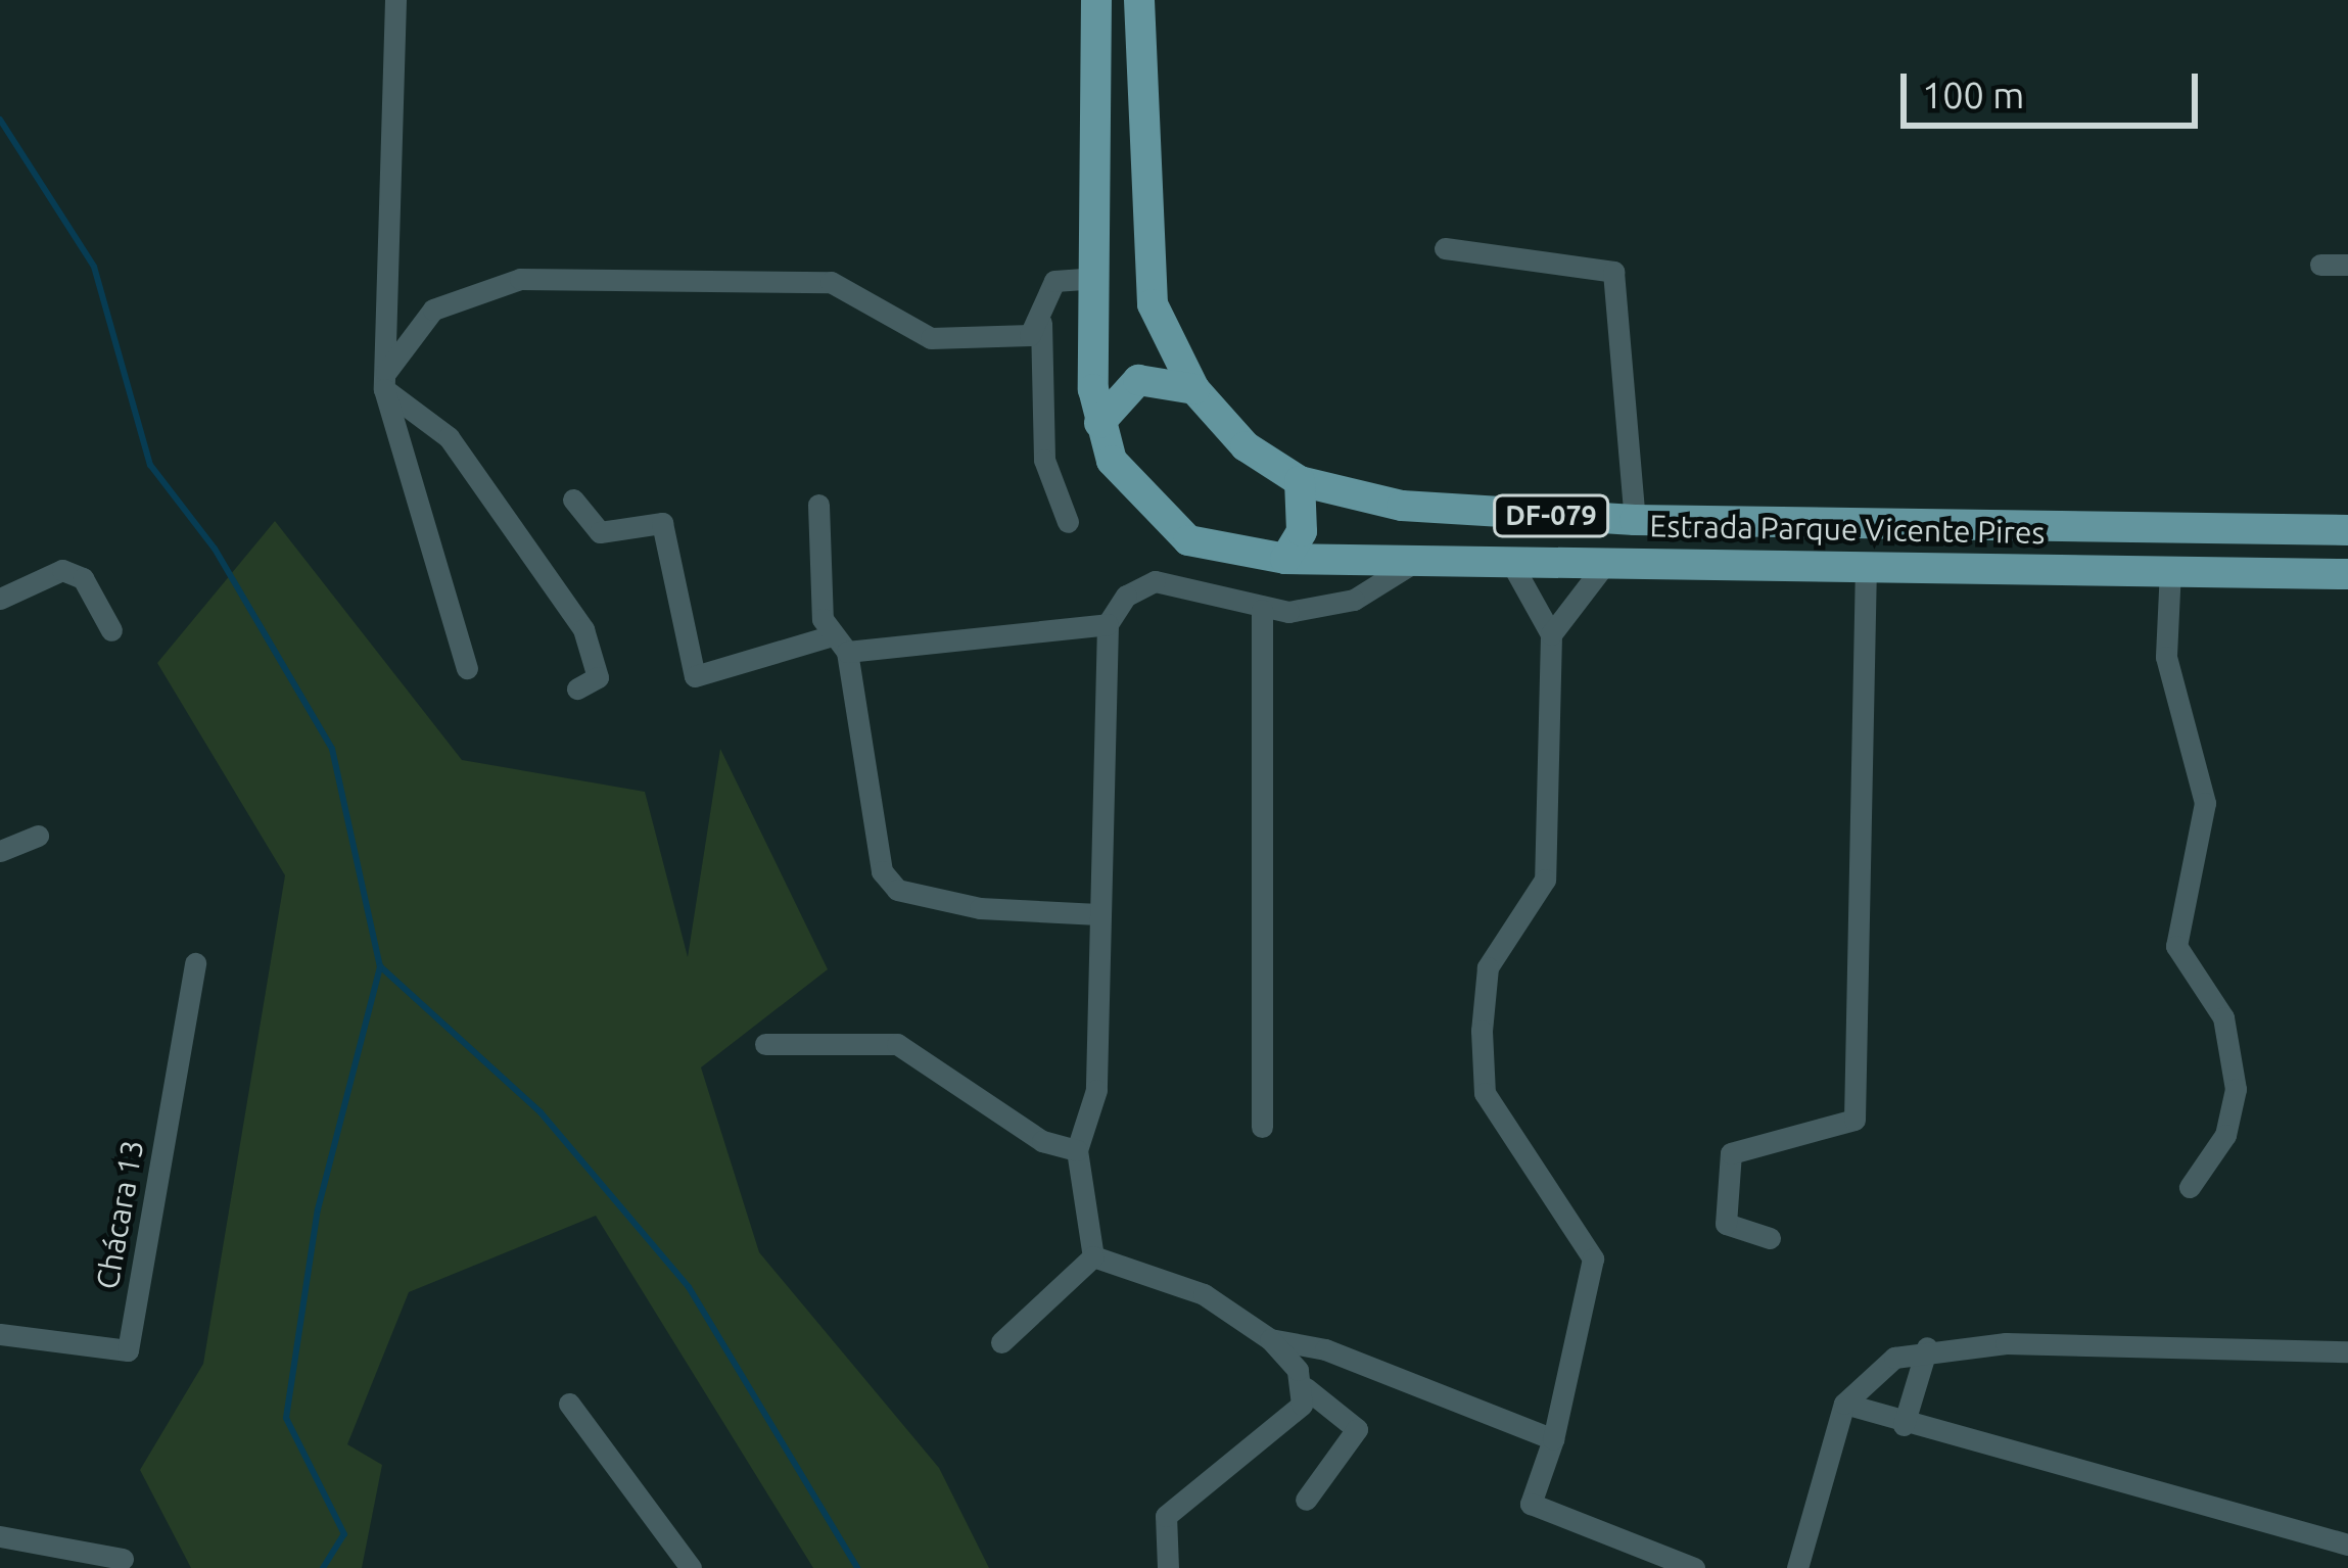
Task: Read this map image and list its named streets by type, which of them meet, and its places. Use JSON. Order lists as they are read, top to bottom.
{
  "streets": {
    "main road": ["DF-079", "Estrada Parque Vicente Pires"],
    "street": ["Chácara 13"]
  },
  "scale_bar": "100 m"
}
